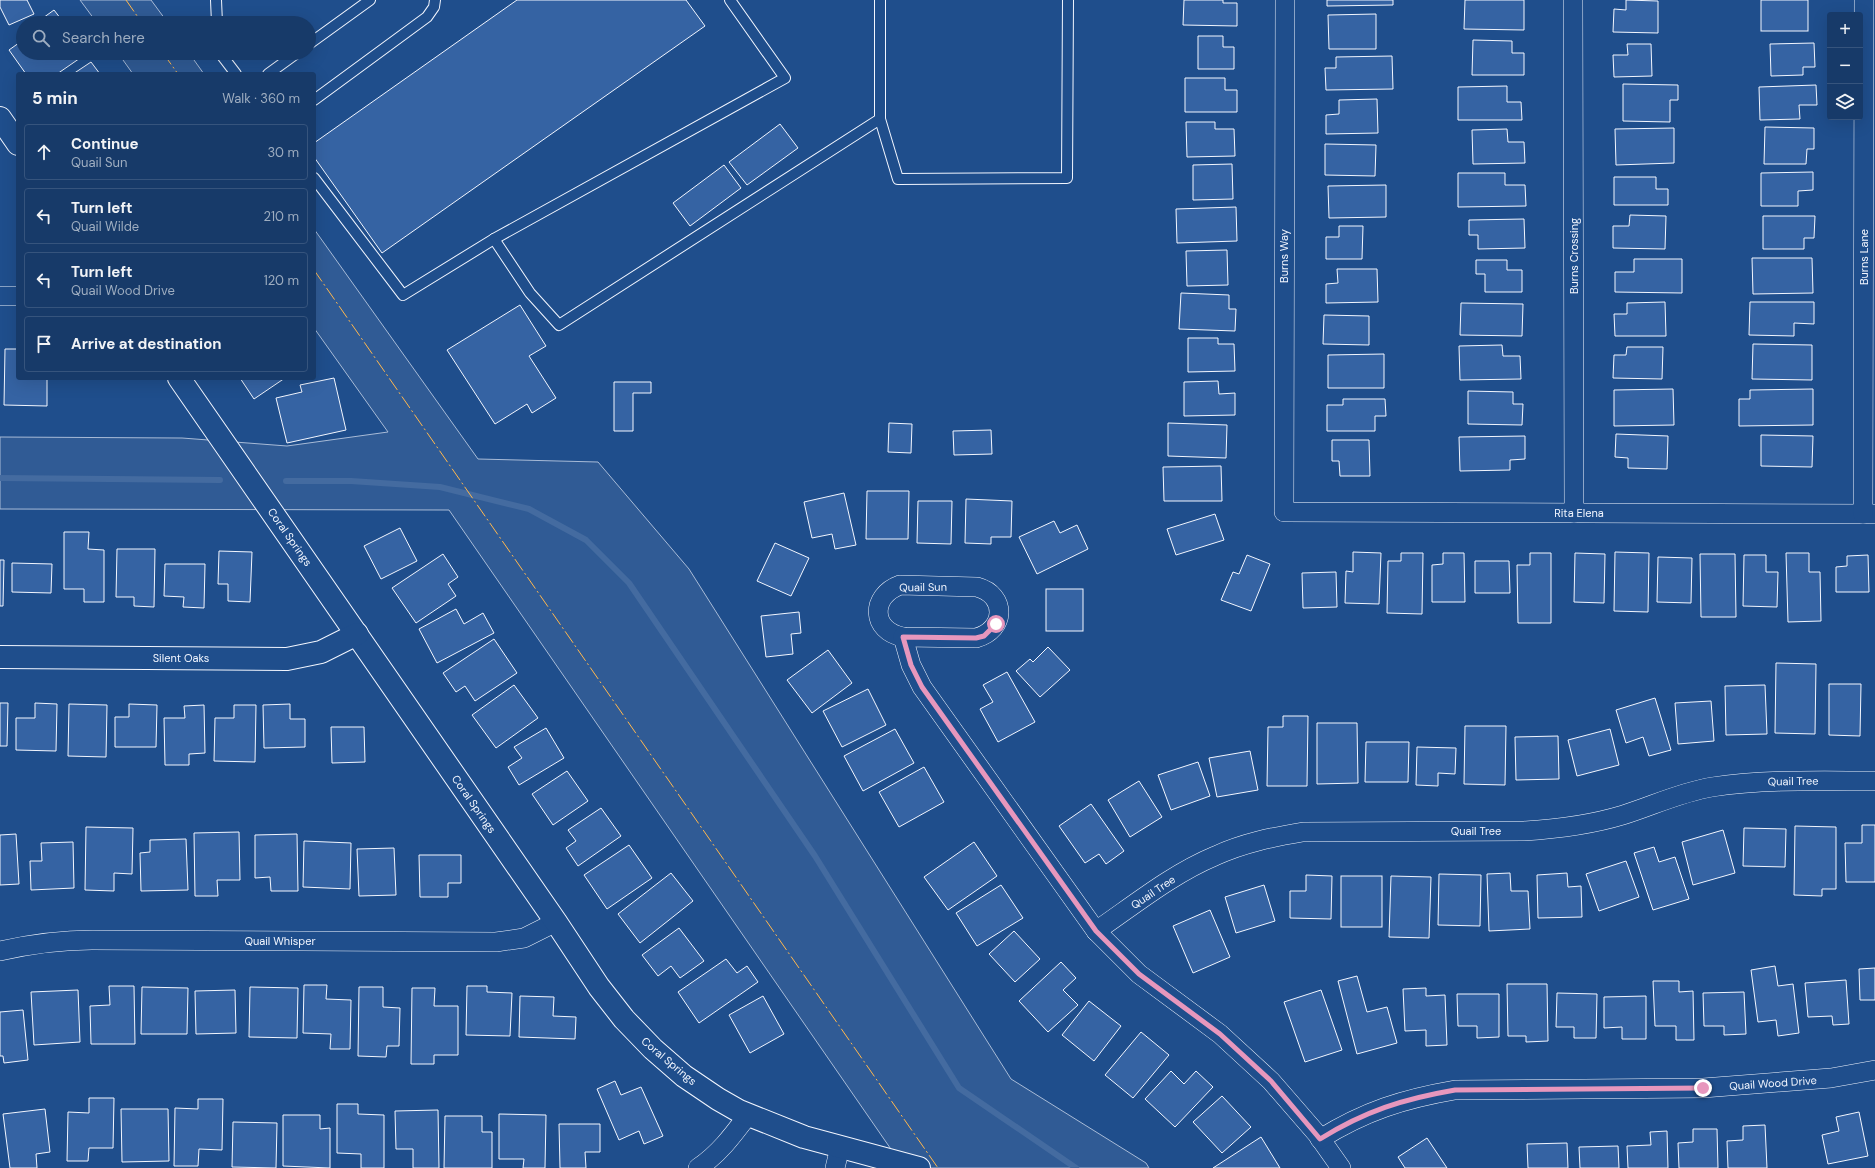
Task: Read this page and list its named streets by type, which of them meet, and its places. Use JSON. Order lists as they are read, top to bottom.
{
  "streets": {
    "street": [
      "Burns Way",
      "Burns Crossing",
      "Burns Lane",
      "Rita Elena",
      "Coral Springs",
      "Quail Sun",
      "Silent Oaks",
      "Quail Tree",
      "Quail Whisper",
      "Quail Wood Drive"
    ]
  },
  "crossings": [
    ["Burns Way", "Rita Elena"],
    ["Burns Crossing", "Rita Elena"],
    ["Burns Lane", "Rita Elena"],
    ["Coral Springs", "Silent Oaks"],
    ["Coral Springs", "Quail Whisper"]
  ],
  "page": {
    "map_buttons": ["+", "−"],
    "search": "Search here",
    "heading": ["5 min", "Walk · 360 m"],
    "list": [
      ["Continue", "Quail Sun", "30 m"],
      ["Turn left", "Quail Wilde", "210 m"],
      ["Turn left", "Quail Wood Drive", "120 m"],
      "Arrive at destination"
    ]
  }
}
